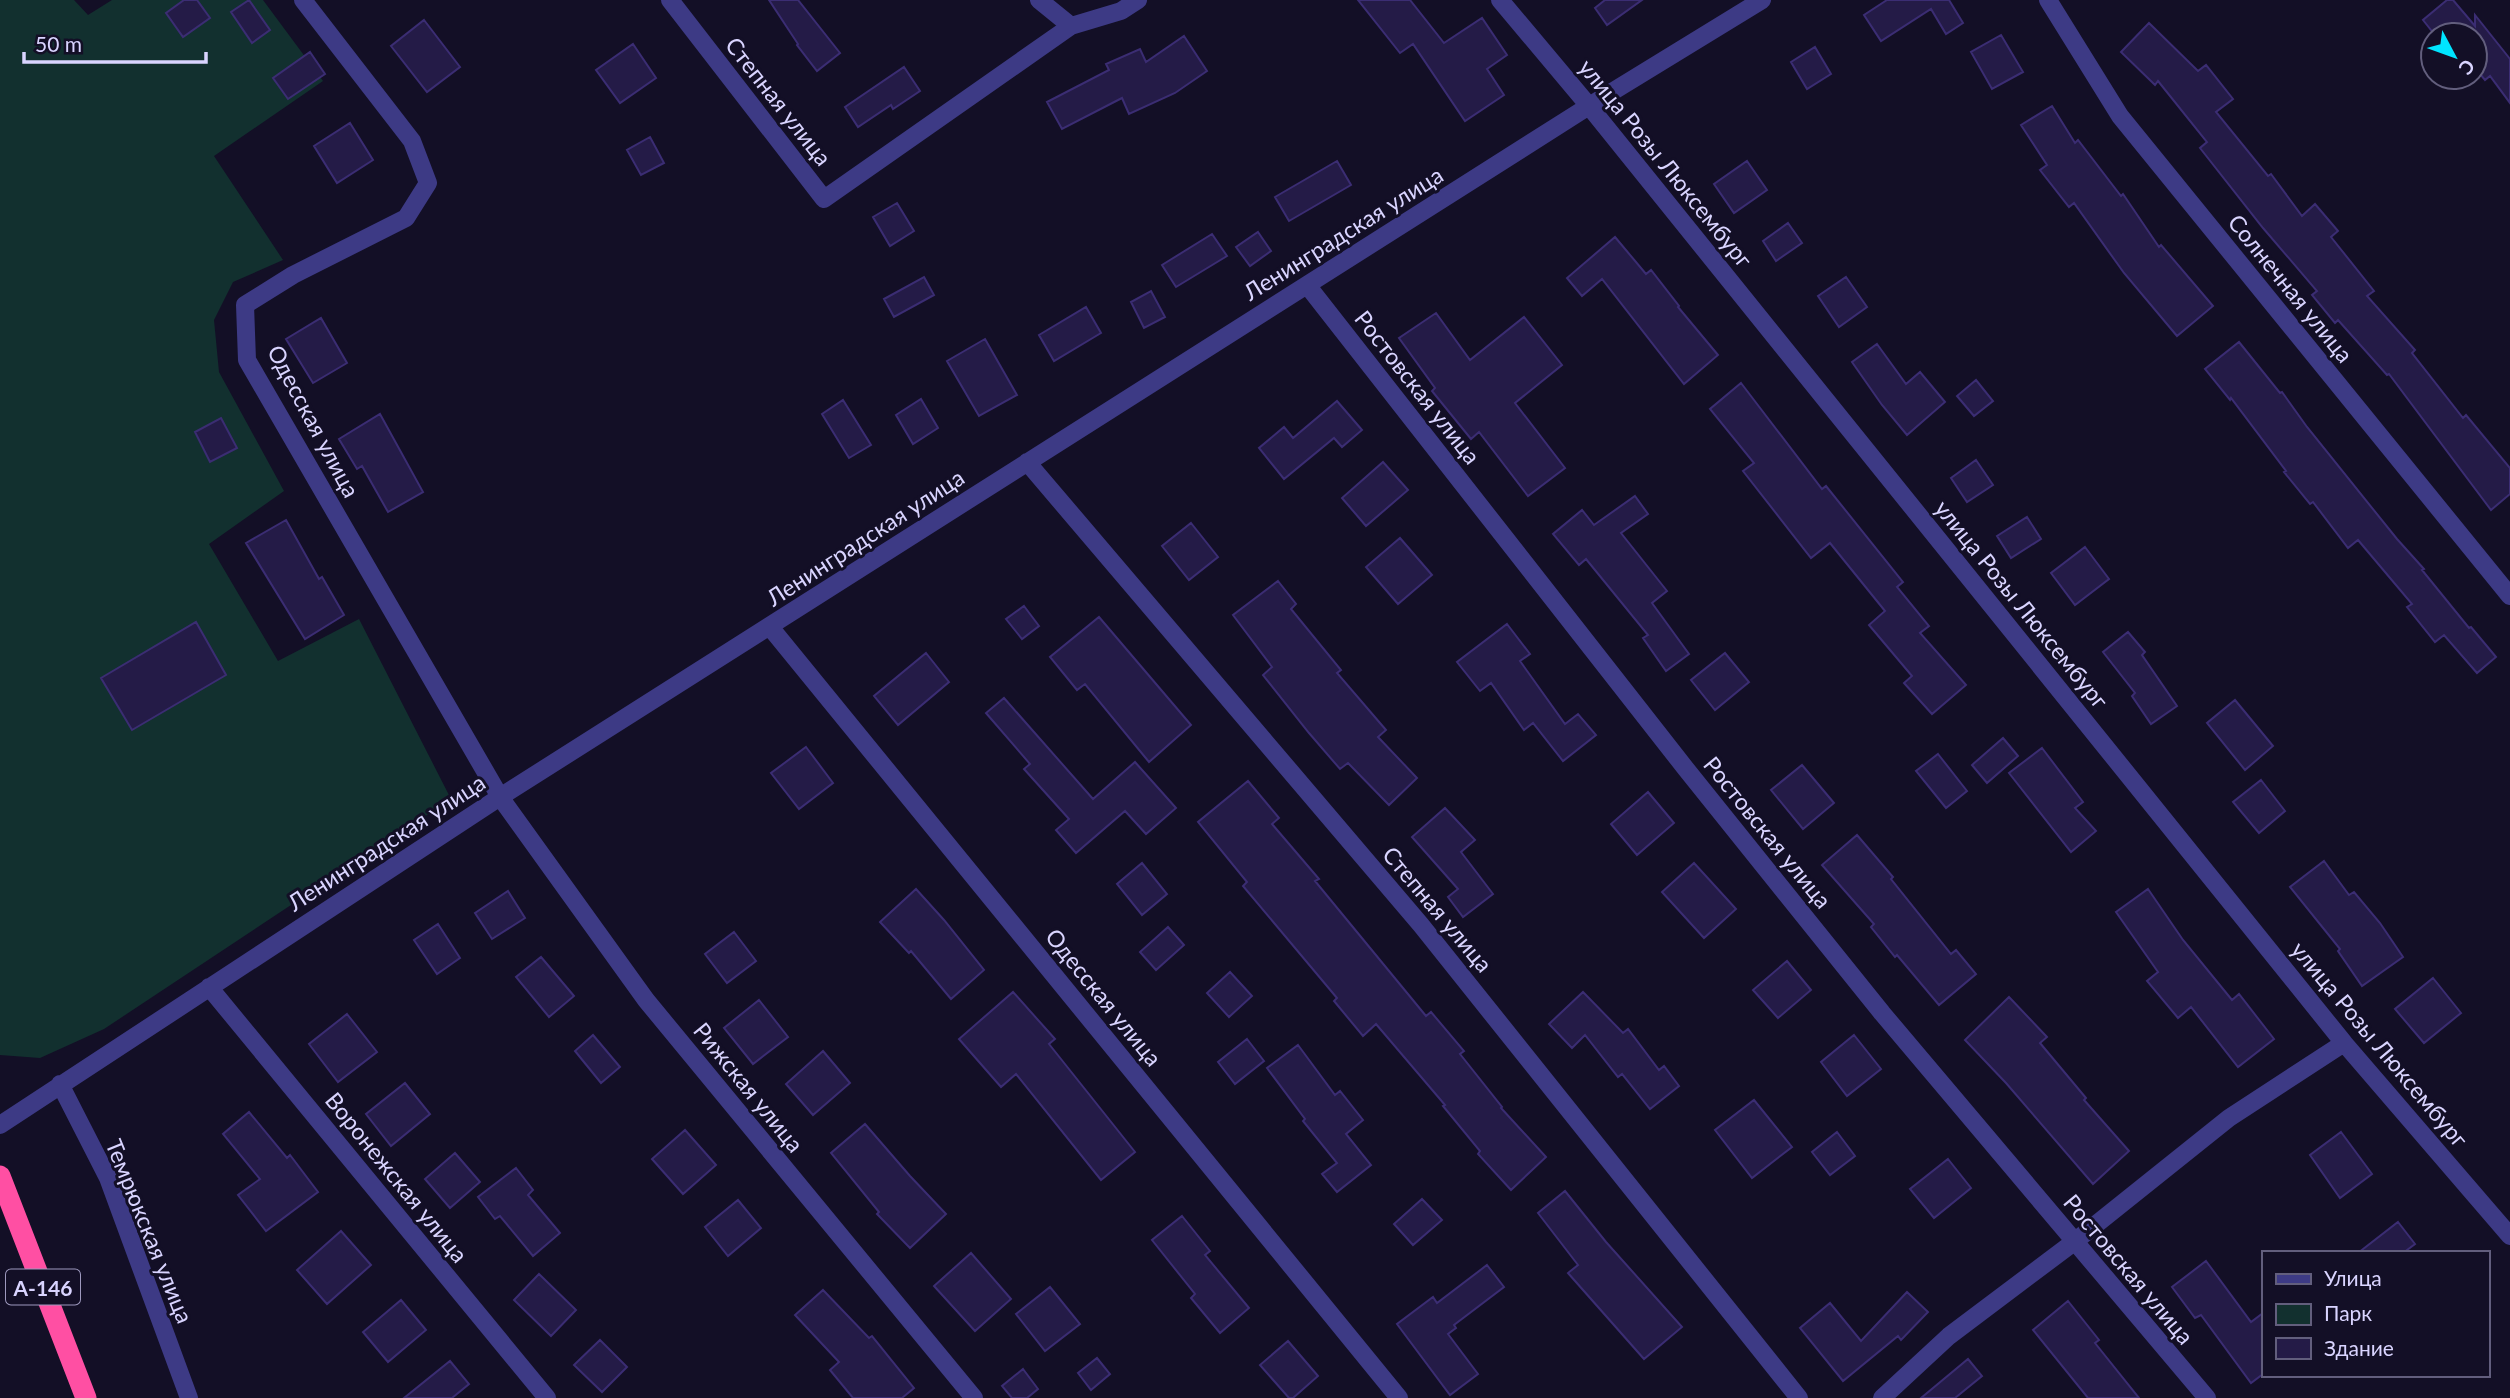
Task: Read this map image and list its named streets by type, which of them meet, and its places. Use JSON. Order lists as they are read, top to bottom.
{
  "streets": {
    "highway": ["А-146"],
    "street": [
      "Степная улица",
      "улица Розы Люксембург",
      "Ленинградская улица",
      "Солнечная улица",
      "Ростовская улица",
      "Одесская улица",
      "Рижская улица",
      "Воронежская улица",
      "Темрюкская улица"
    ]
  },
  "crossings": [
    ["Степная улица", "Ленинградская улица"],
    ["улица Розы Люксембург", "Ленинградская улица"],
    ["Ленинградская улица", "Ростовская улица"],
    ["Ленинградская улица", "Одесская улица"],
    ["Ленинградская улица", "Рижская улица"],
    ["Ленинградская улица", "Воронежская улица"],
    ["Ленинградская улица", "Темрюкская улица"],
    ["Одесская улица", "Рижская улица"]
  ],
  "legend": ["Улица", "Парк", "Здание"],
  "scale_bar": "50 m",
  "north": "bottom right"
}
